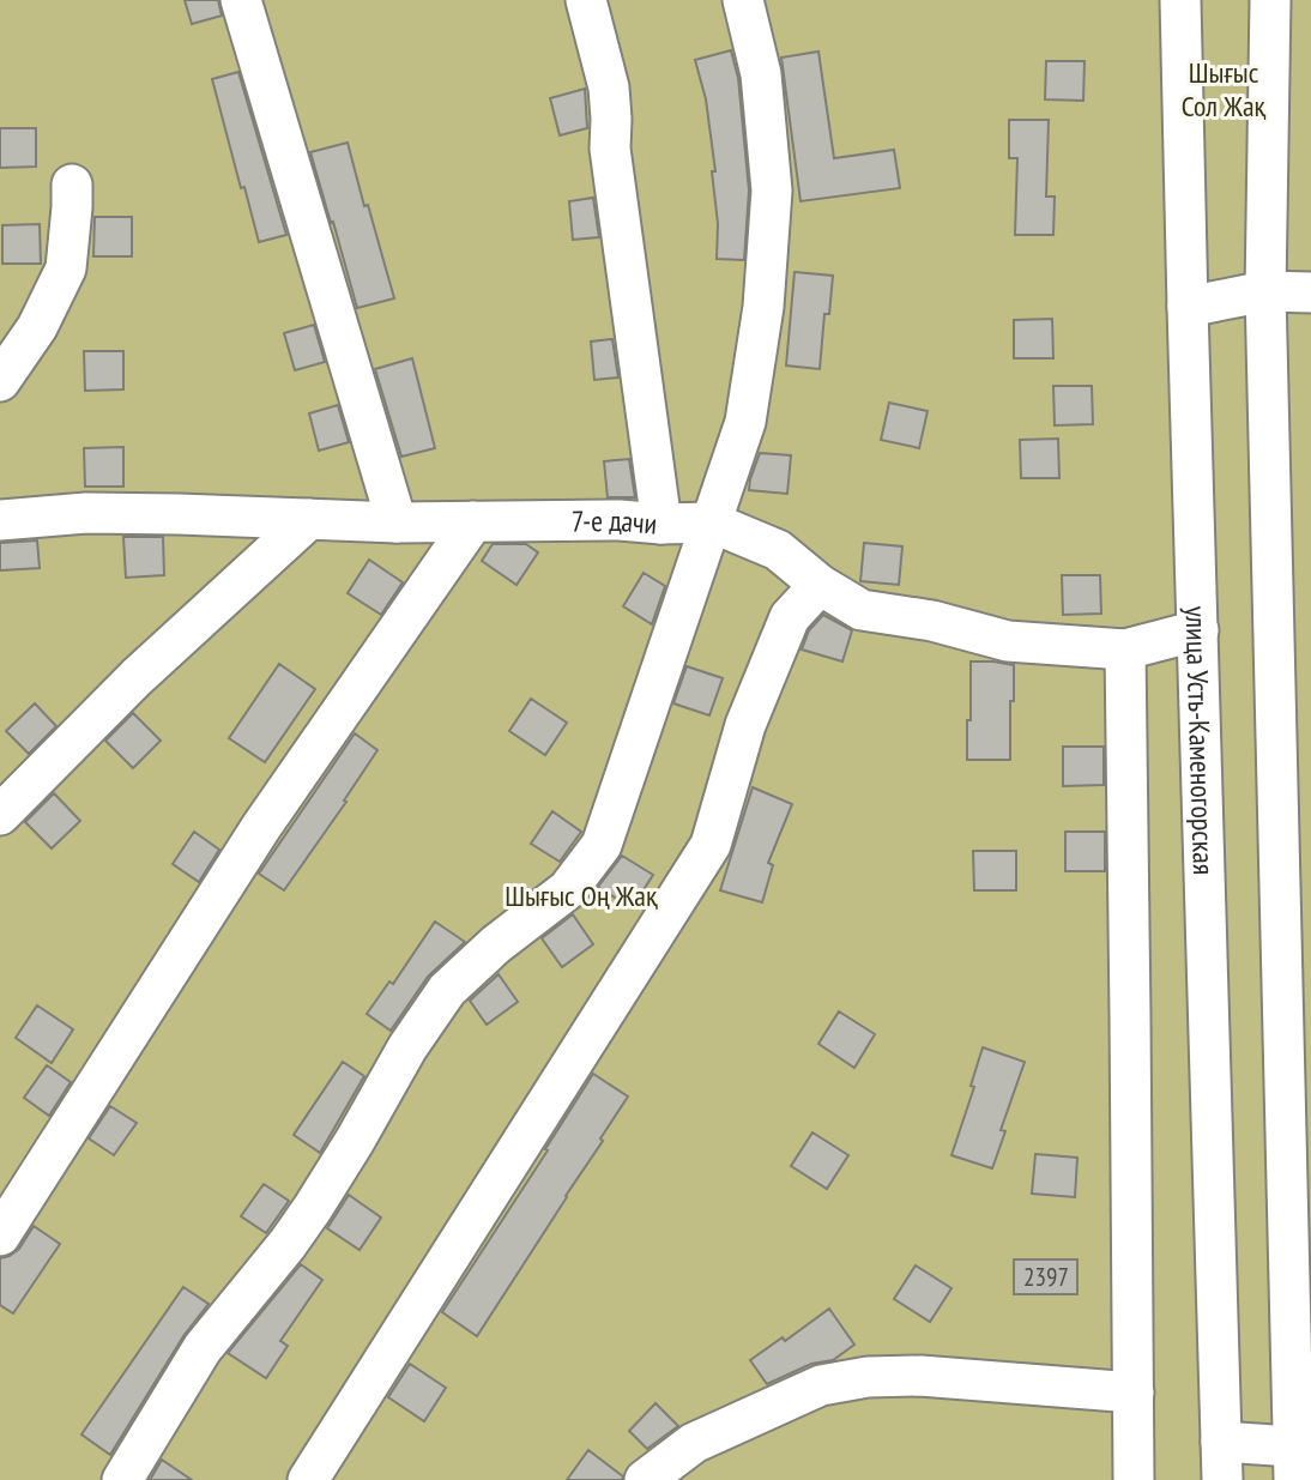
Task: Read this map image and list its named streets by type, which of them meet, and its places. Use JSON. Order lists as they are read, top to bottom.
{
  "streets": {
    "street": ["7-е дачи", "улица Усть-Каменогорская"]
  },
  "crossings": [
    ["7-е дачи", "улица Усть-Каменогорская"]
  ],
  "parks": ["Шығыс Сол Жақ", "Шығыс Оң Жақ"],
  "house_numbers": ["2397"]
}
